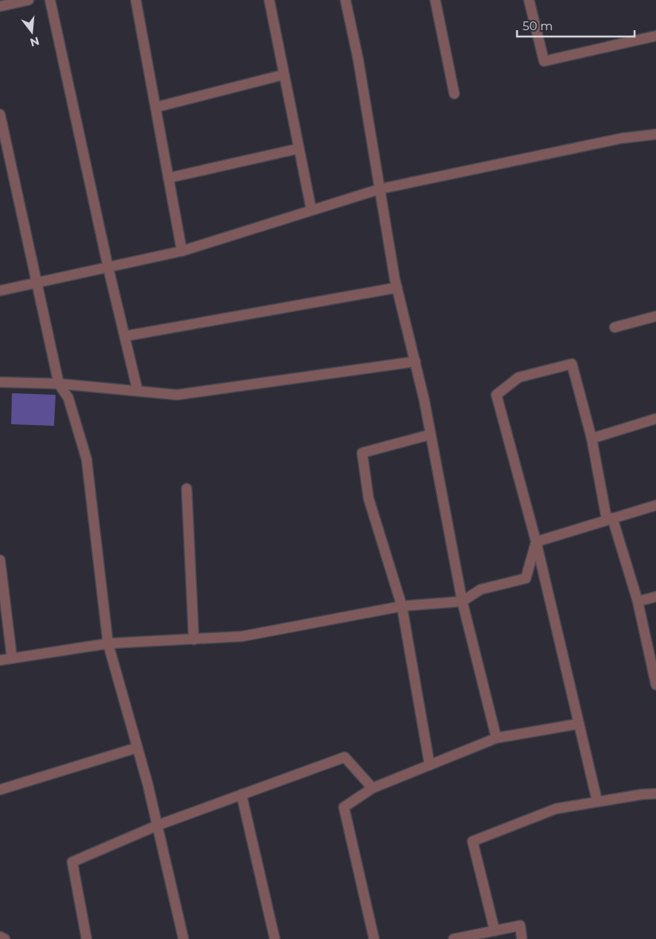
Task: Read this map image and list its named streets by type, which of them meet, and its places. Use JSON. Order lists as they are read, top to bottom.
{
  "scale_bar": "50 m",
  "north": "bottom"
}
